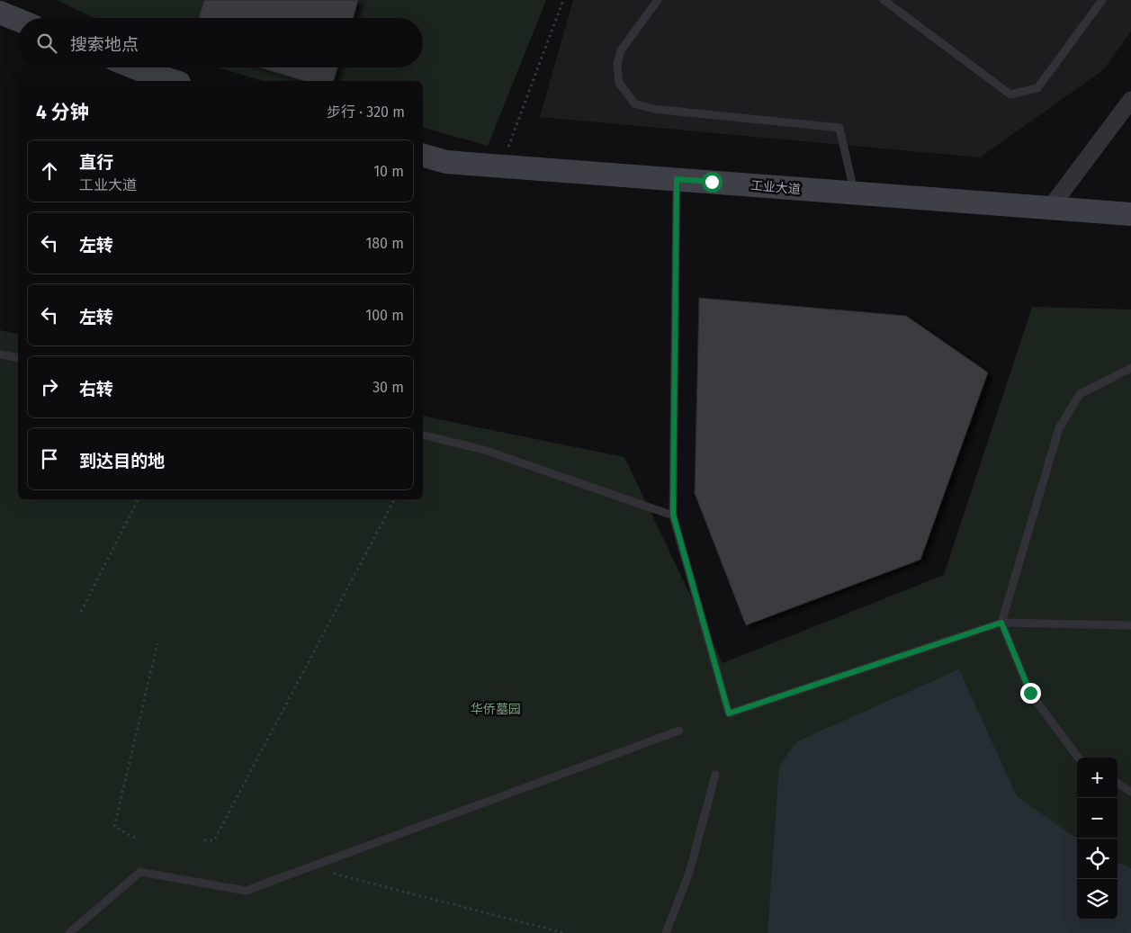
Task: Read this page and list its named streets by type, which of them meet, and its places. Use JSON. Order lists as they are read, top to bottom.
{
  "streets": {
    "street": ["工业大道"]
  },
  "parks": ["华侨墓园"],
  "page": {
    "search": "搜索地点",
    "heading": ["4 分钟", "步行 · 320 m"],
    "list": [
      ["直行", "工业大道", "10 m"],
      ["左转", "180 m"],
      ["左转", "100 m"],
      ["右转", "30 m"],
      "到达目的地"
    ],
    "map_buttons": ["+", "−"]
  }
}
